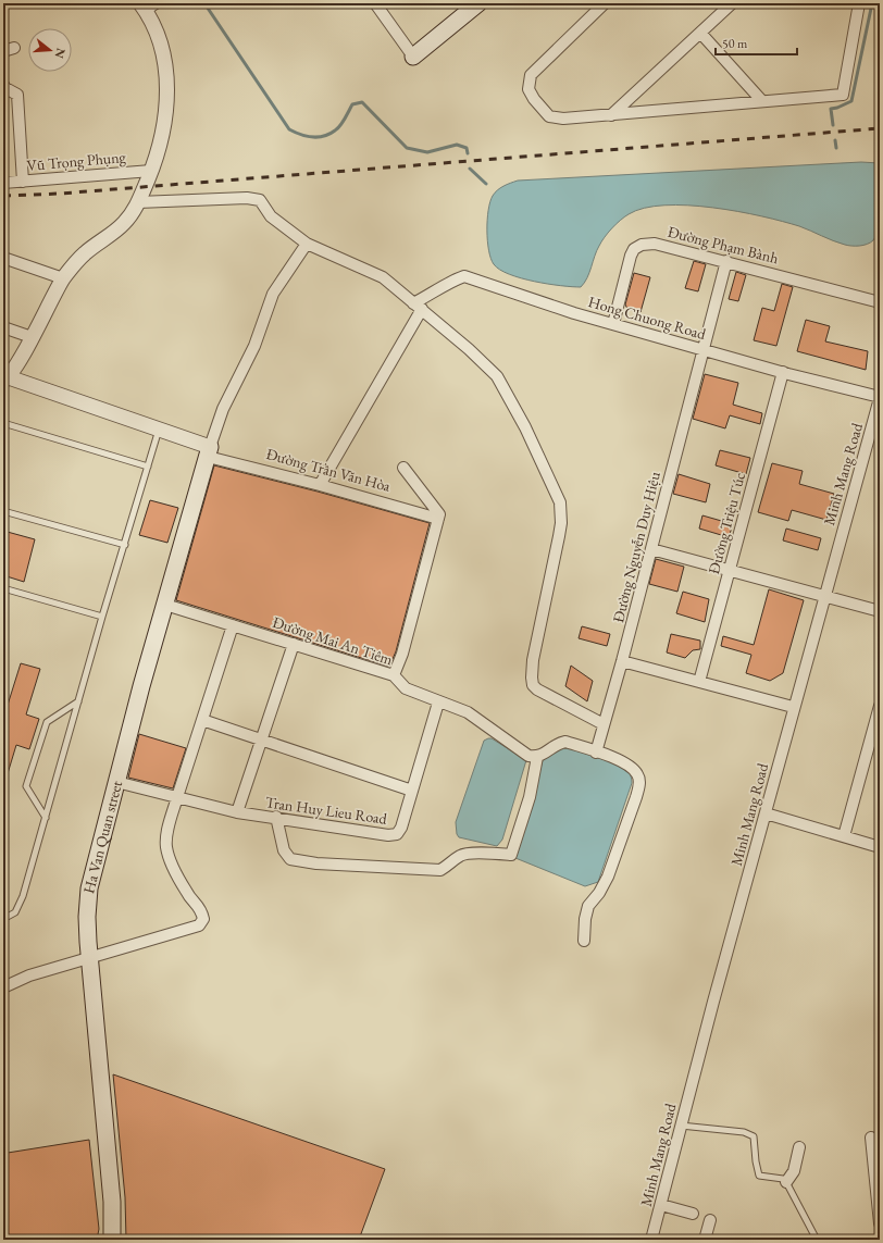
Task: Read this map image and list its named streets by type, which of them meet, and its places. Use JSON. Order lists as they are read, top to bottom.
{
  "streets": {
    "main road": ["Ha Van Quan street"],
    "street": [
      "Vũ Trọng Phụng",
      "Đường Phạm Bành",
      "Hong Chuong Road",
      "Đường Trần Văn Hòa",
      "Minh Mang Road",
      "Đường Triệu Túc",
      "Đường Nguyễn Duy Hiệu",
      "Đường Mai An Tiêm",
      "Tran Huy Lieu Road"
    ]
  },
  "crossings": [
    ["Đường Phạm Bành", "Hong Chuong Road"],
    ["Đường Phạm Bành", "Đường Nguyễn Duy Hiệu"],
    ["Hong Chuong Road", "Minh Mang Road"],
    ["Hong Chuong Road", "Đường Triệu Túc"],
    ["Hong Chuong Road", "Đường Nguyễn Duy Hiệu"],
    ["Đường Trần Văn Hòa", "Ha Van Quan street"],
    ["Đường Mai An Tiêm", "Tran Huy Lieu Road"],
    ["Đường Mai An Tiêm", "Ha Van Quan street"],
    ["Tran Huy Lieu Road", "Ha Van Quan street"]
  ],
  "scale_bar": "50 m",
  "north": "right"
}
